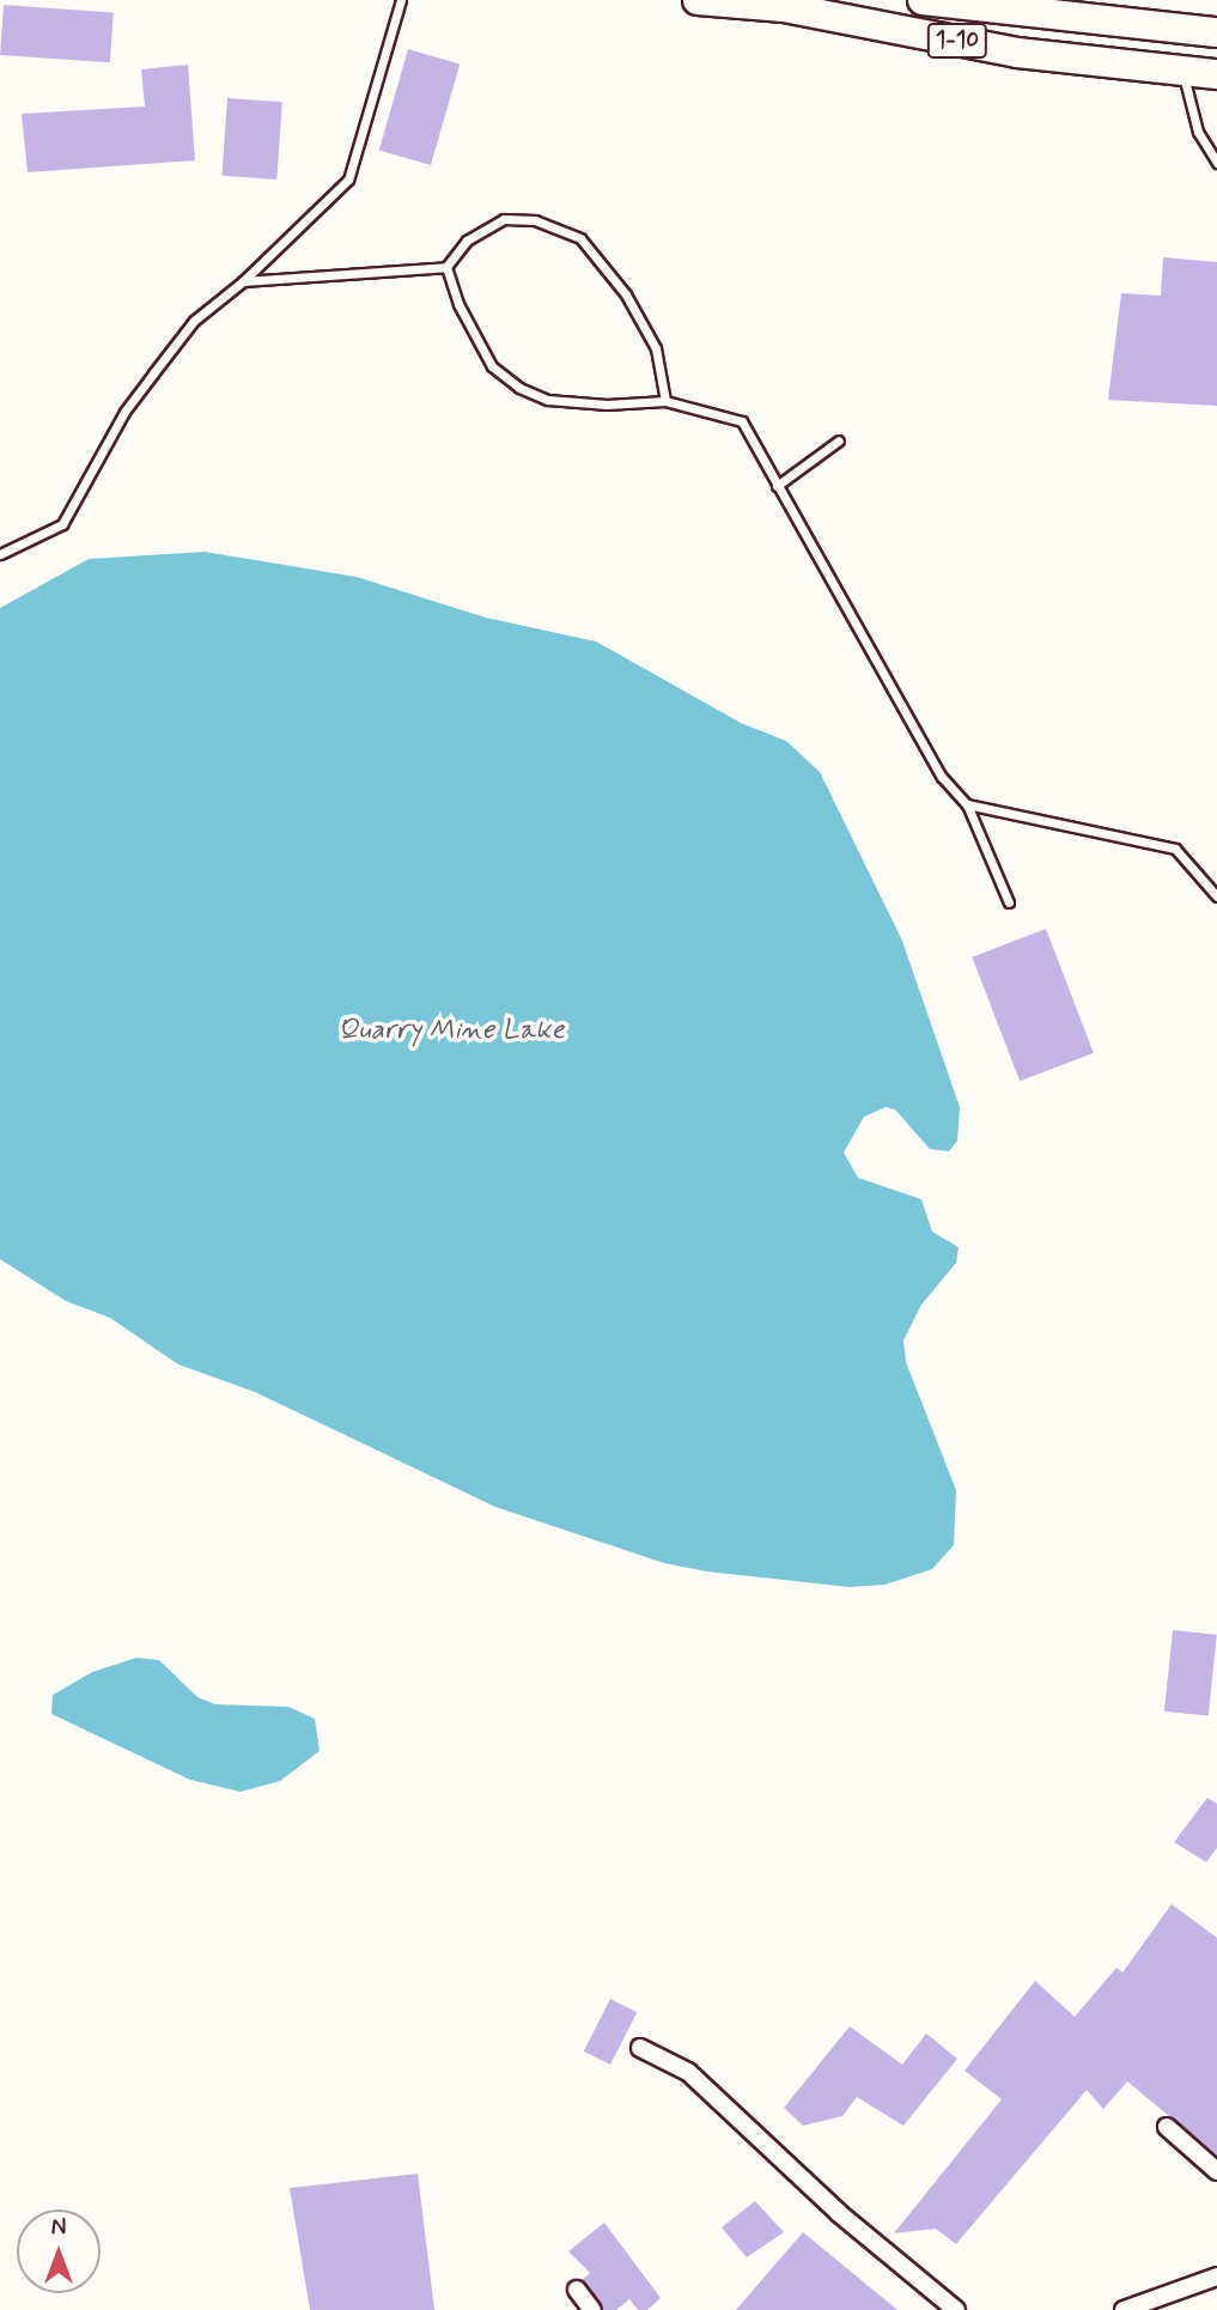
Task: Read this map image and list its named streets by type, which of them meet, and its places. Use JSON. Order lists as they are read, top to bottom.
{
  "streets": {
    "highway": ["1-10"]
  },
  "water": ["Quarry Mine Lake"],
  "north": "top"
}
